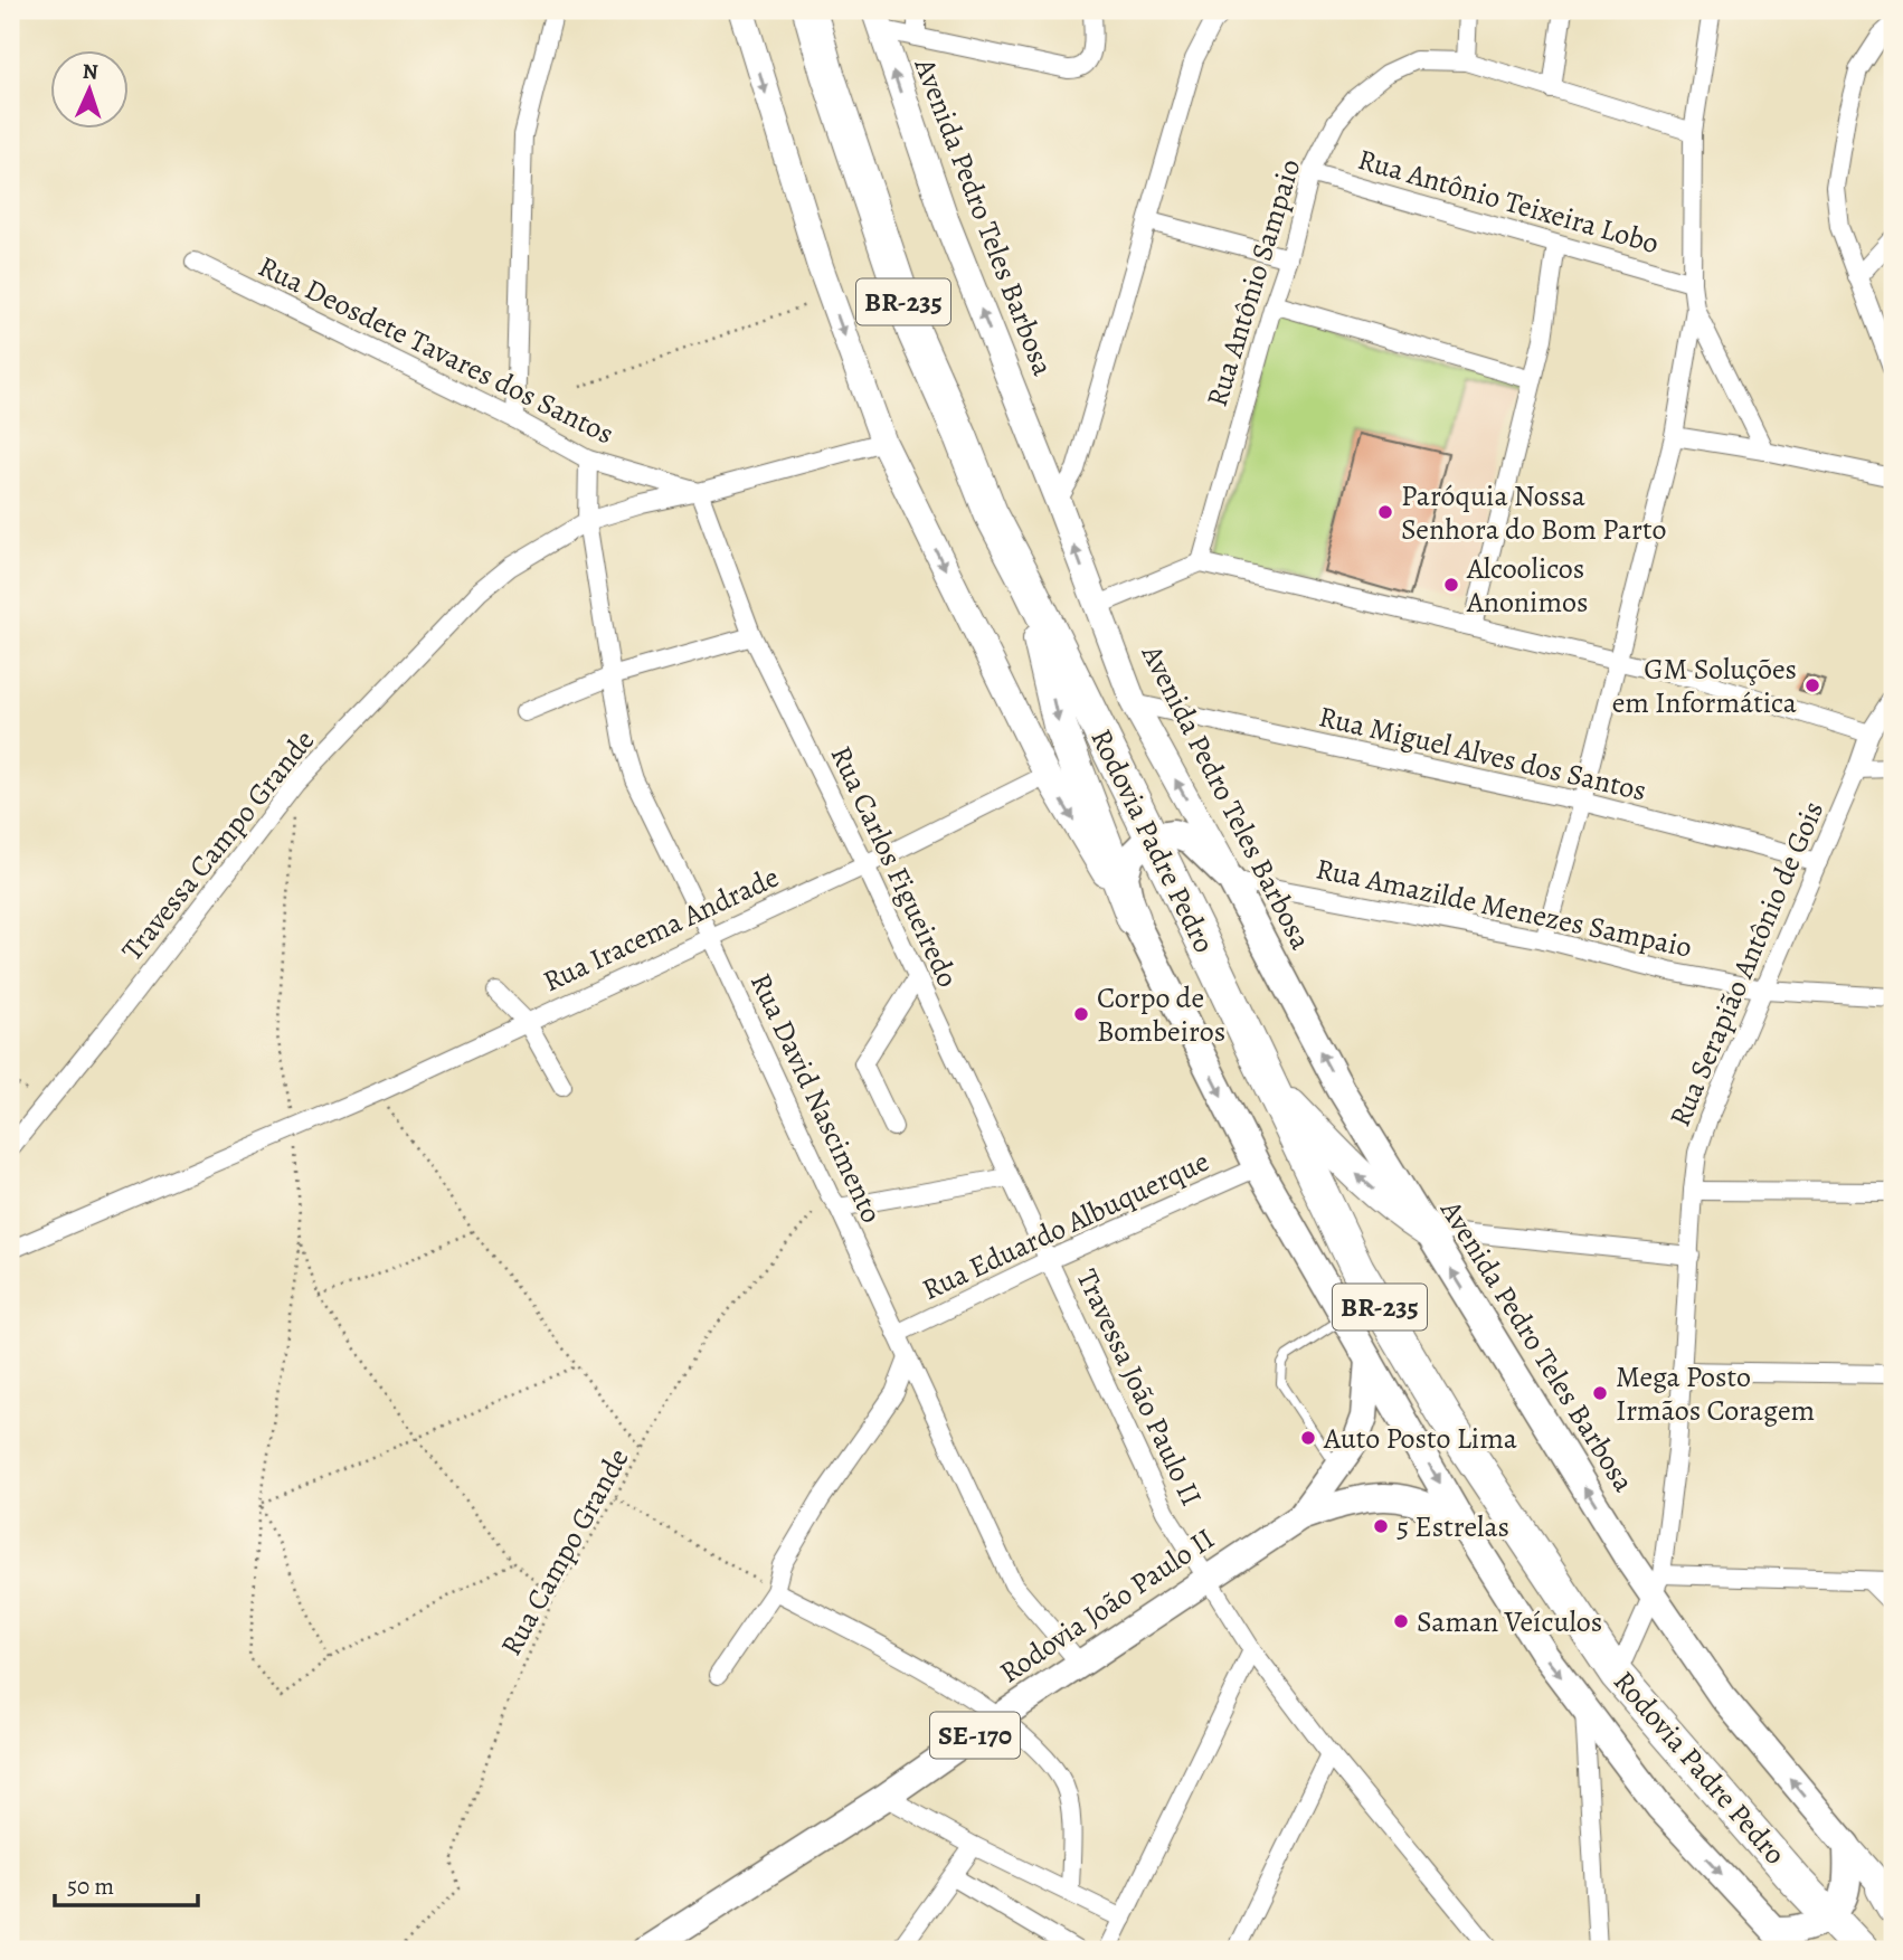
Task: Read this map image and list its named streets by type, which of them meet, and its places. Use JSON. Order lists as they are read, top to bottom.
{
  "streets": {
    "highway": ["BR-235", "Rodovia Padre Pedro"],
    "main road": ["Avenida Pedro Teles Barbosa", "Rodovia João Paulo II", "SE-170"],
    "street": [
      "Rua Antônio Teixeira Lobo",
      "Rua Antônio Sampaio",
      "Rua Deosdete Tavares dos Santos",
      "Rua Miguel Alves dos Santos",
      "Travessa Campo Grande",
      "Rua Carlos Figueiredo",
      "Rua Amazilde Menezes Sampaio",
      "Rua Iracema Andrade",
      "Rua Serapião Antônio de Gois",
      "Rua David Nascimento",
      "Rua Eduardo Albuquerque",
      "Travessa João Paulo II"
    ],
    "path": ["Rua Campo Grande"]
  },
  "crossings": [
    ["Rua Antônio Teixeira Lobo", "Rua Antônio Sampaio"],
    ["Avenida Pedro Teles Barbosa", "Rua Miguel Alves dos Santos"],
    ["Avenida Pedro Teles Barbosa", "Rua Amazilde Menezes Sampaio"],
    ["Avenida Pedro Teles Barbosa", "Rua Serapião Antônio de Gois"],
    ["Rua Deosdete Tavares dos Santos", "Travessa Campo Grande"],
    ["Rua Deosdete Tavares dos Santos", "Rua Carlos Figueiredo"],
    ["Rua Miguel Alves dos Santos", "Rua Serapião Antônio de Gois"],
    ["Rodovia Padre Pedro", "Rua Serapião Antônio de Gois"],
    ["Travessa Campo Grande", "Rua Carlos Figueiredo"],
    ["Travessa Campo Grande", "Rua David Nascimento"],
    ["Rua Carlos Figueiredo", "Rua Iracema Andrade"],
    ["Rua Carlos Figueiredo", "Rua Eduardo Albuquerque"],
    ["Rua Carlos Figueiredo", "Travessa João Paulo II"],
    ["Rua Amazilde Menezes Sampaio", "Rua Serapião Antônio de Gois"],
    ["Rua Iracema Andrade", "Rua David Nascimento"],
    ["Rua David Nascimento", "Rua Eduardo Albuquerque"],
    ["Rua David Nascimento", "Rua Campo Grande"],
    ["Rua David Nascimento", "Rodovia João Paulo II"],
    ["Rua Eduardo Albuquerque", "Travessa João Paulo II"],
    ["Travessa João Paulo II", "Rodovia João Paulo II"]
  ],
  "places": [
    "Paróquia Nossa Senhora do Bom Parto",
    "Alcoolicos Anonimos",
    "GM Soluções em Informática",
    "Corpo de Bombeiros",
    "Mega Posto Irmãos Coragem",
    "Auto Posto Lima",
    "5 Estrelas",
    "Saman Veículos"
  ],
  "scale_bar": "50 m",
  "north": "top"
}
